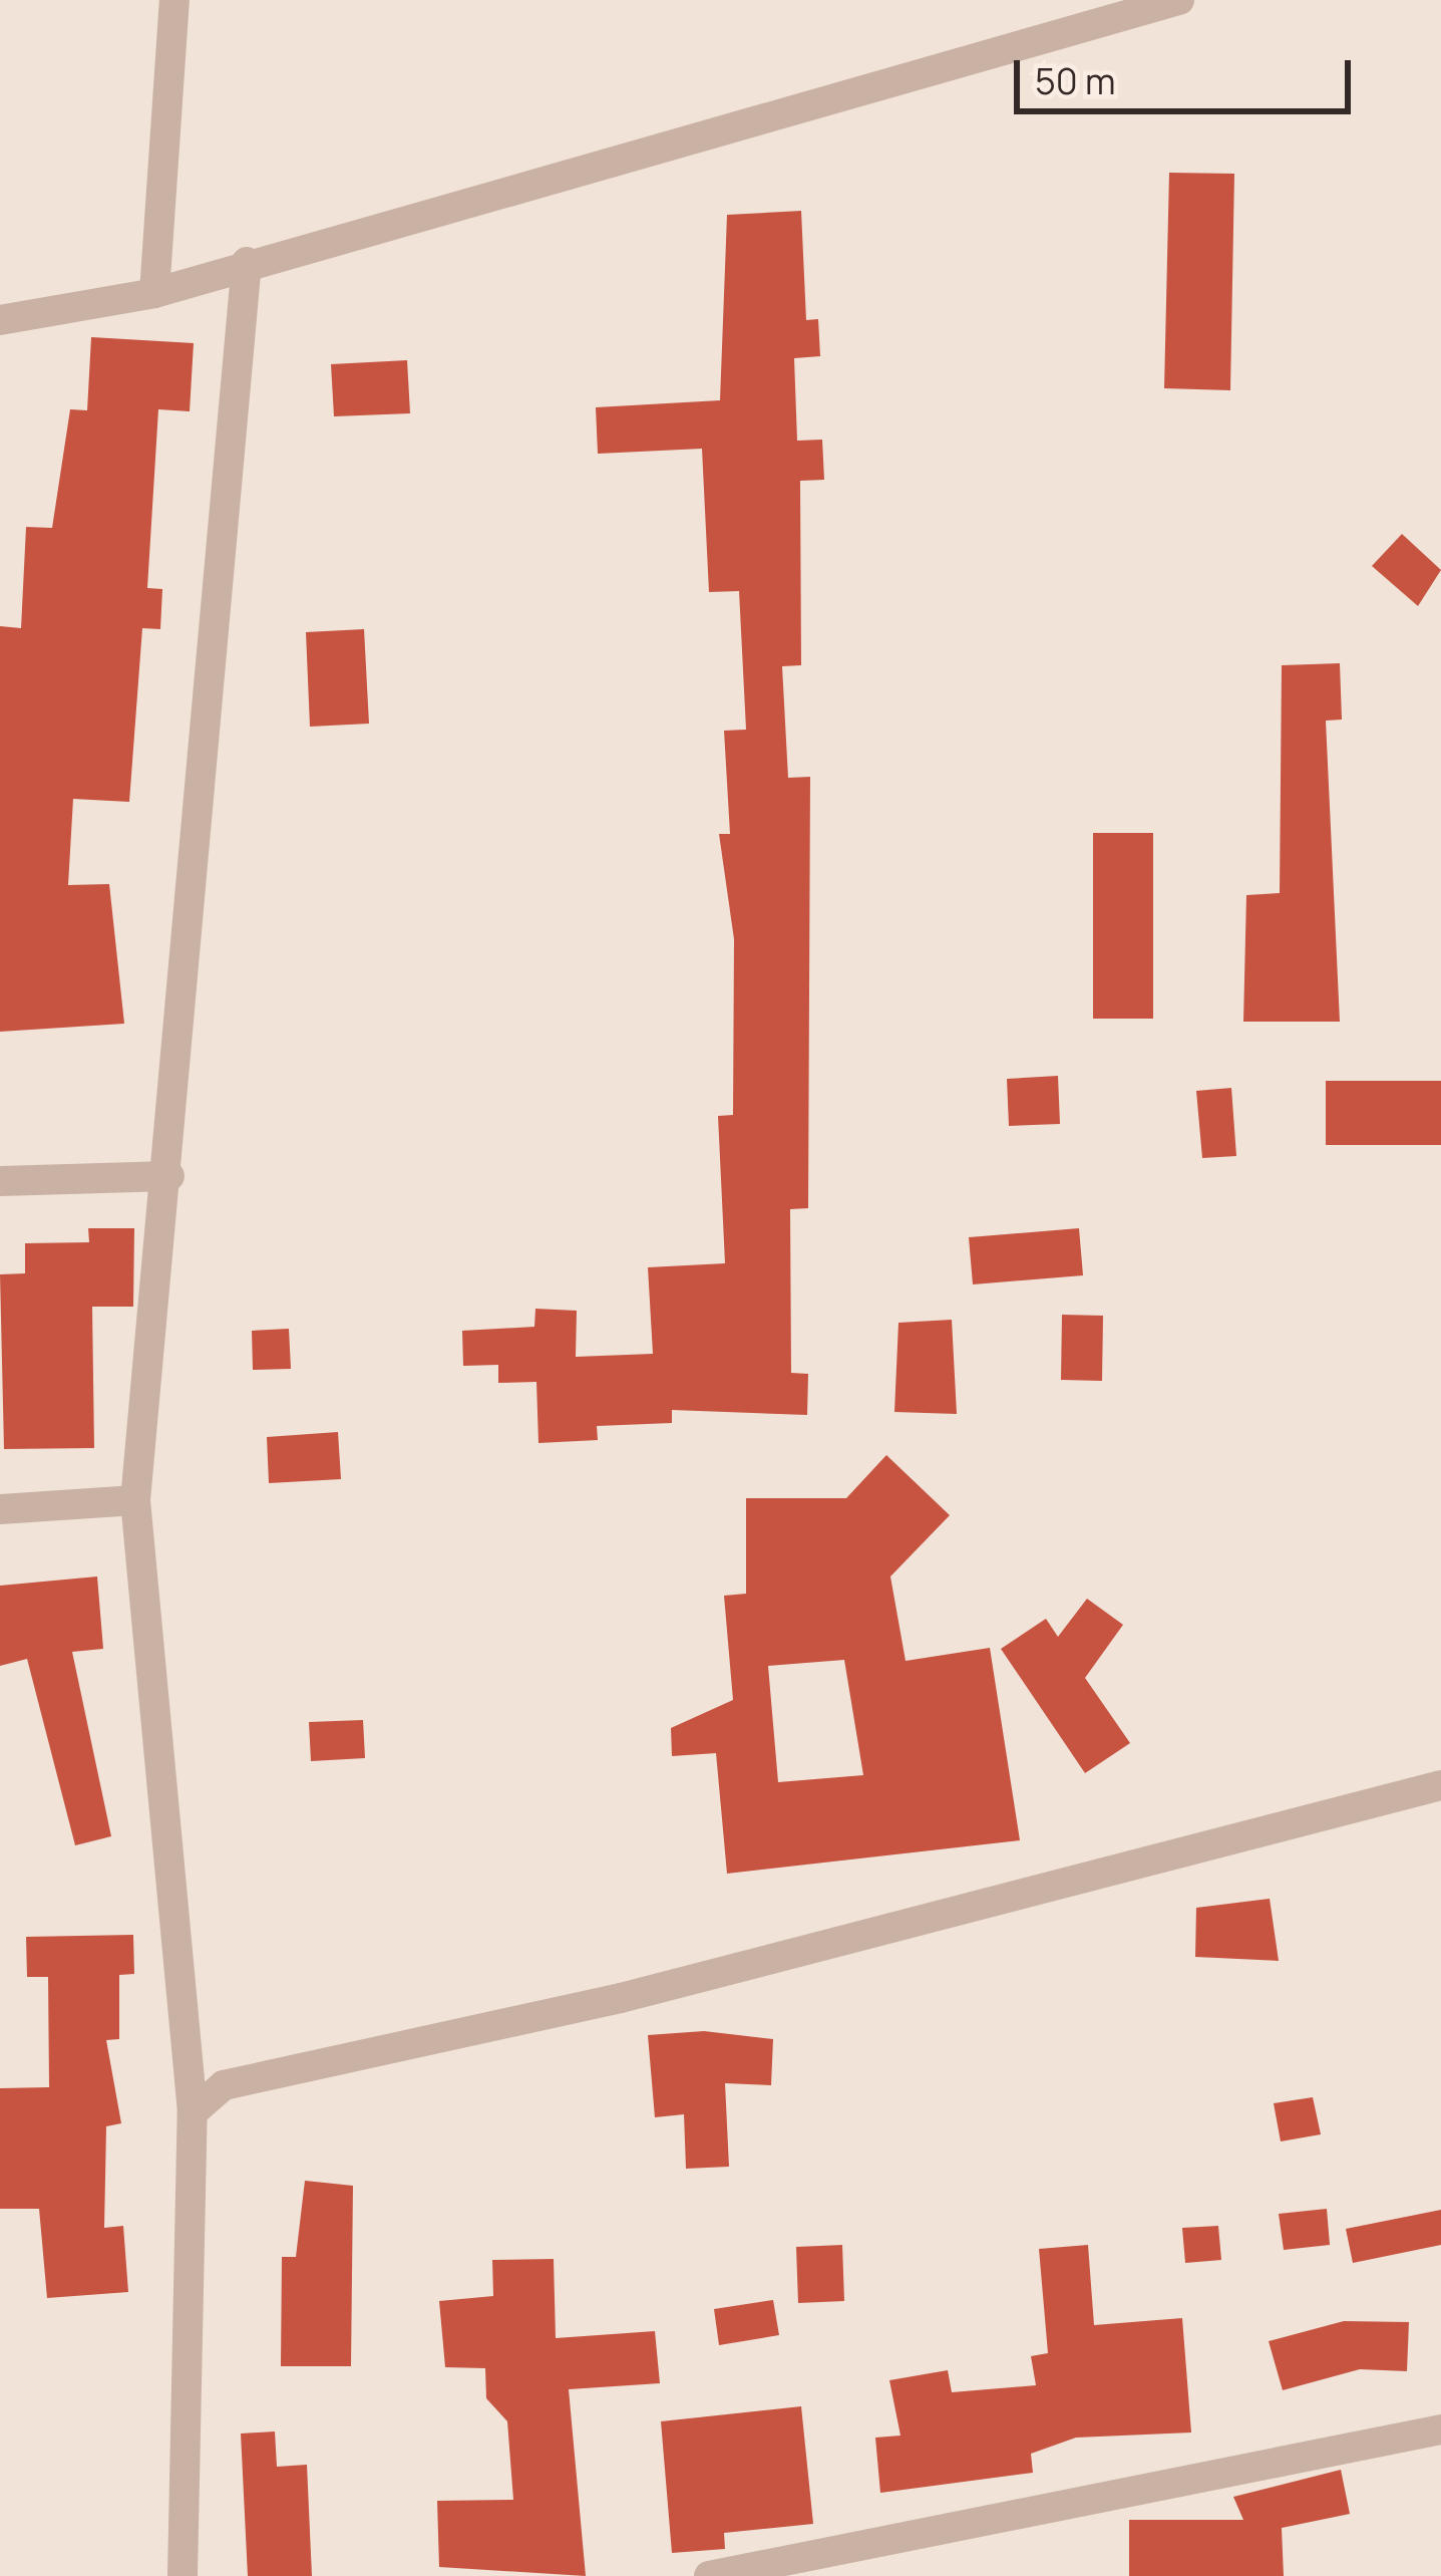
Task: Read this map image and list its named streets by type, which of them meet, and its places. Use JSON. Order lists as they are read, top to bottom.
{
  "scale_bar": "50 m"
}
